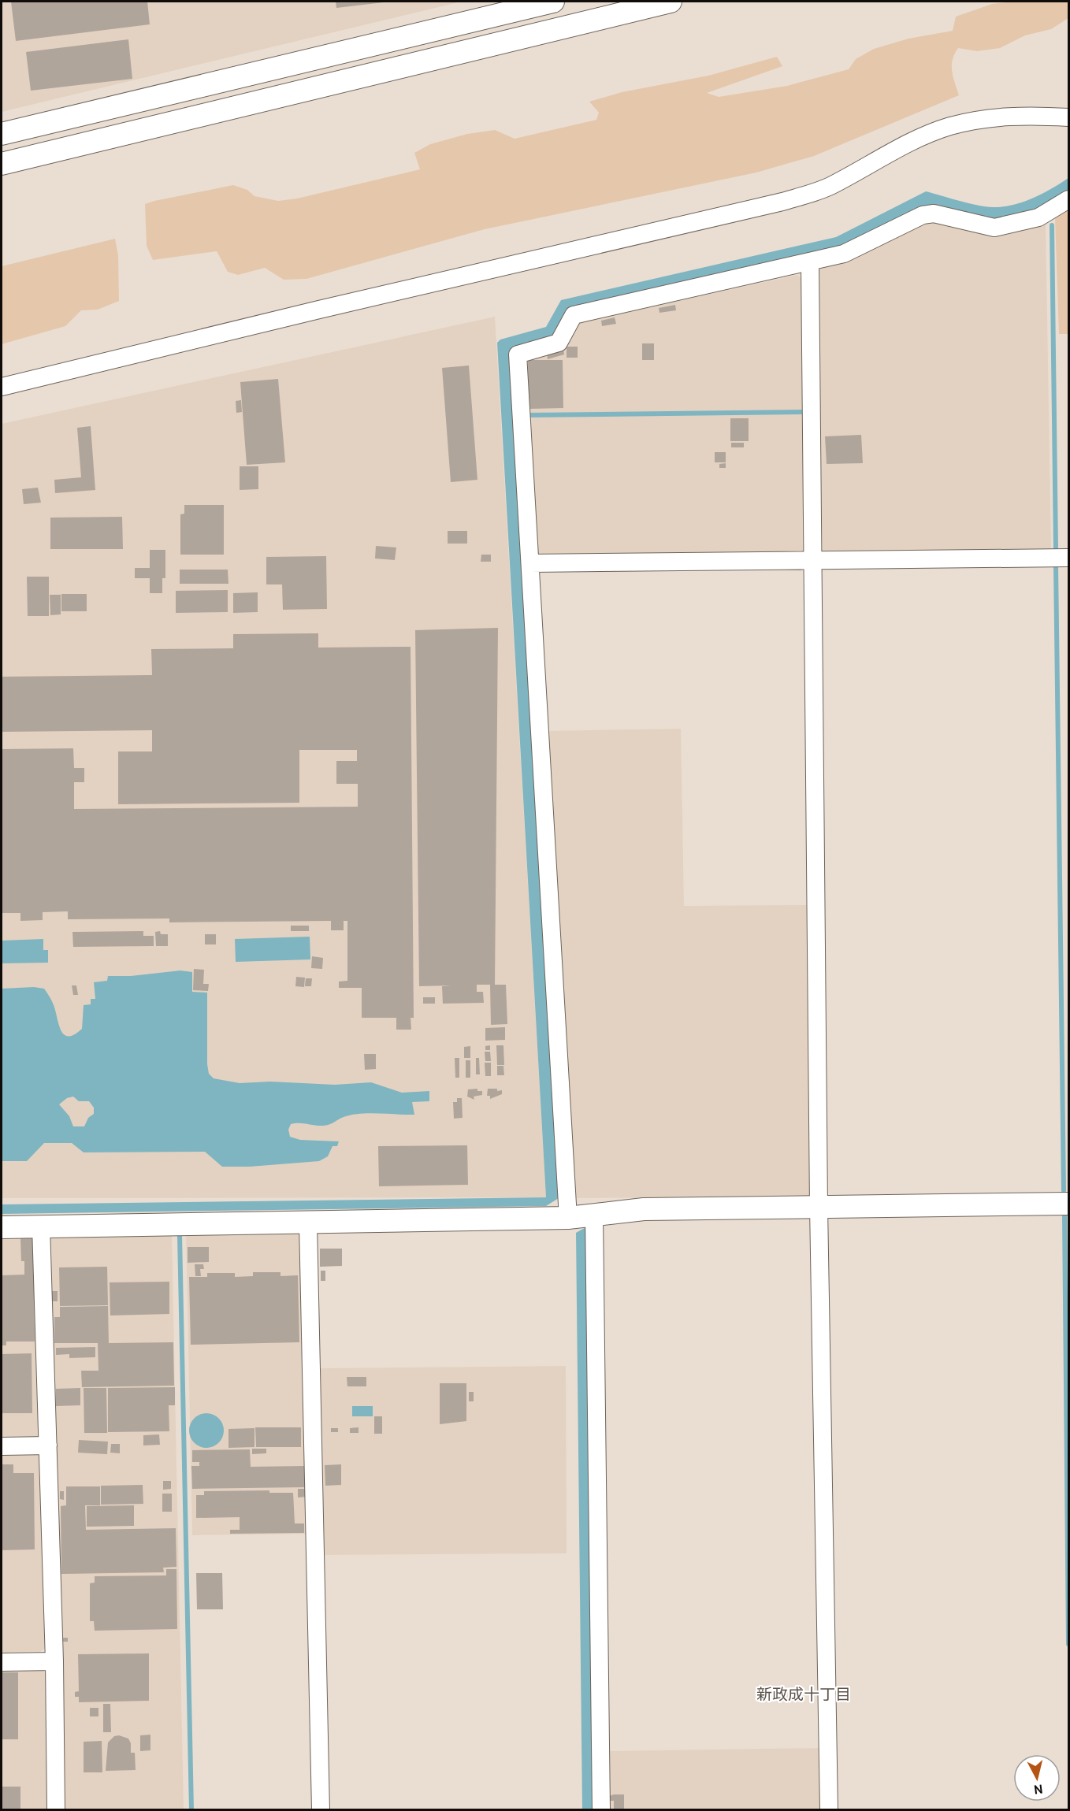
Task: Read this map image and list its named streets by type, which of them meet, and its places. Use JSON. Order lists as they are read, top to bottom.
{
  "districts": ["新政成十丁目"],
  "north": "bottom"
}
